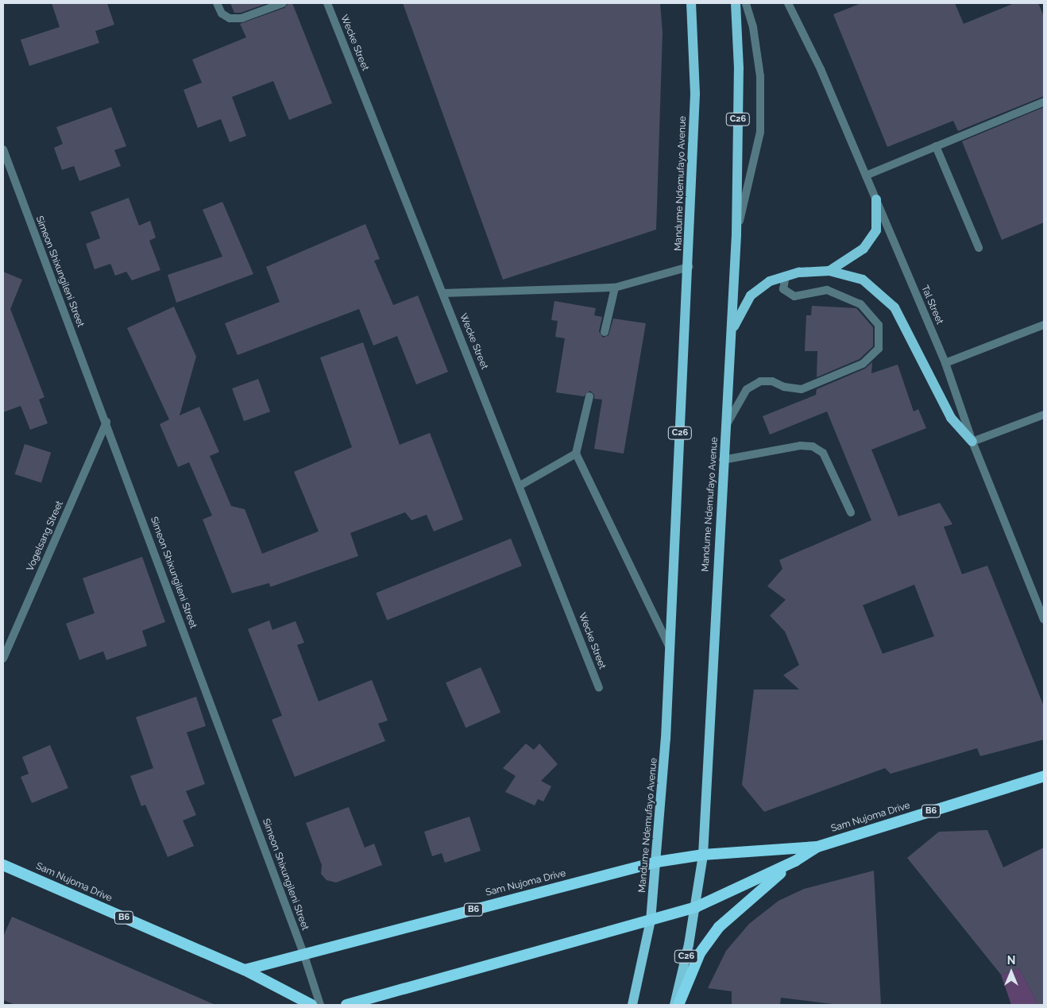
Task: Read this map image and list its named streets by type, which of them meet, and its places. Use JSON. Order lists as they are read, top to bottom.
{
  "streets": {
    "highway": ["B6", "Sam Nujoma Drive"],
    "main road": ["C26", "Mandume Ndemufayo Avenue"],
    "street": [
      "Wecke Street",
      "Simeon Shixungileni Street",
      "Tal Street",
      "Vogelsang Street"
    ]
  },
  "crossings": [
    ["Mandume Ndemufayo Avenue", "Sam Nujoma Drive"],
    ["Simeon Shixungileni Street", "Vogelsang Street"],
    ["Simeon Shixungileni Street", "Sam Nujoma Drive"]
  ],
  "north": "top"
}
